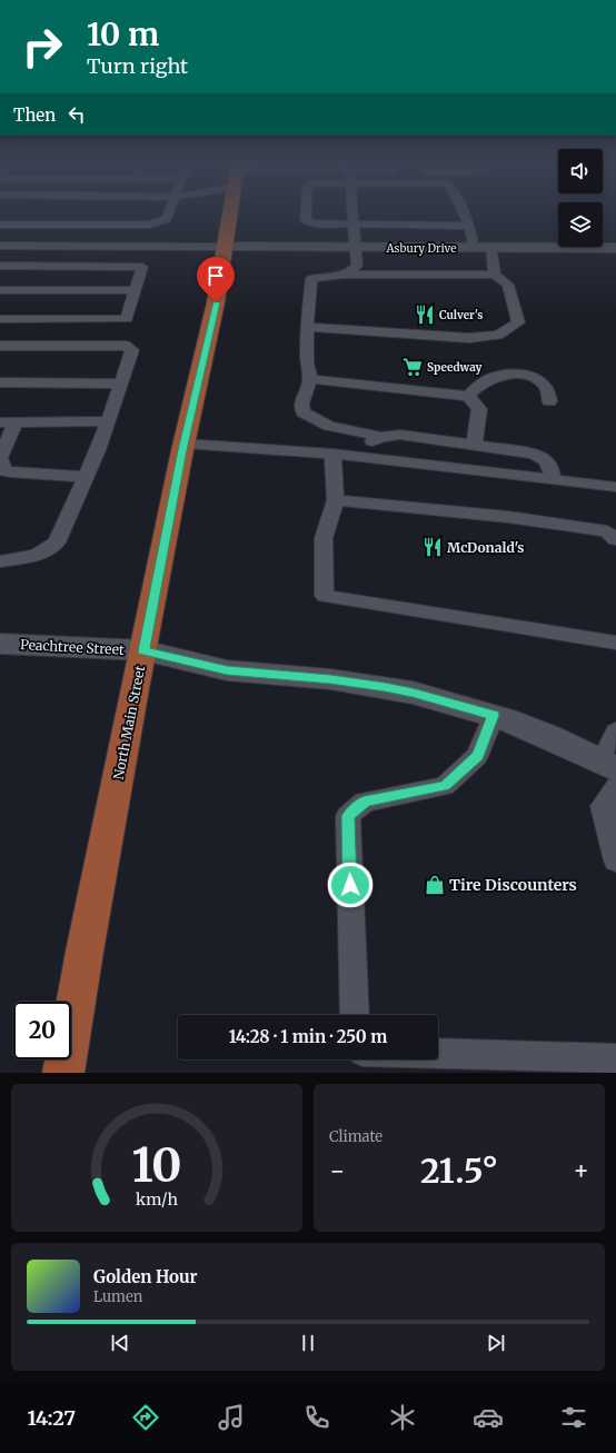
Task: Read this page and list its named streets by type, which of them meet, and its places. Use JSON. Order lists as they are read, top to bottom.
{
  "streets": {
    "main road": ["North Main Street"],
    "street": ["Asbury Drive", "Peachtree Street"]
  },
  "crossings": [
    ["Asbury Drive", "North Main Street"],
    ["Peachtree Street", "North Main Street"]
  ],
  "places": {
    "restaurant": ["Culver's", "McDonald's"],
    "supermarket": ["Speedway"],
    "shop": ["Tire Discounters"]
  },
  "page": {
    "turn": ["10 m", "Turn right"],
    "then": "Then",
    "limit": "20",
    "trip": "14:28 · 1 min · 250 m",
    "tile": "Climate",
    "heat": ["−", "21.5°", "+"],
    "song": ["Golden Hour", "Lumen"],
    "tabs": "14:27",
    "gauge": ["10", "km/h"]
  }
}
